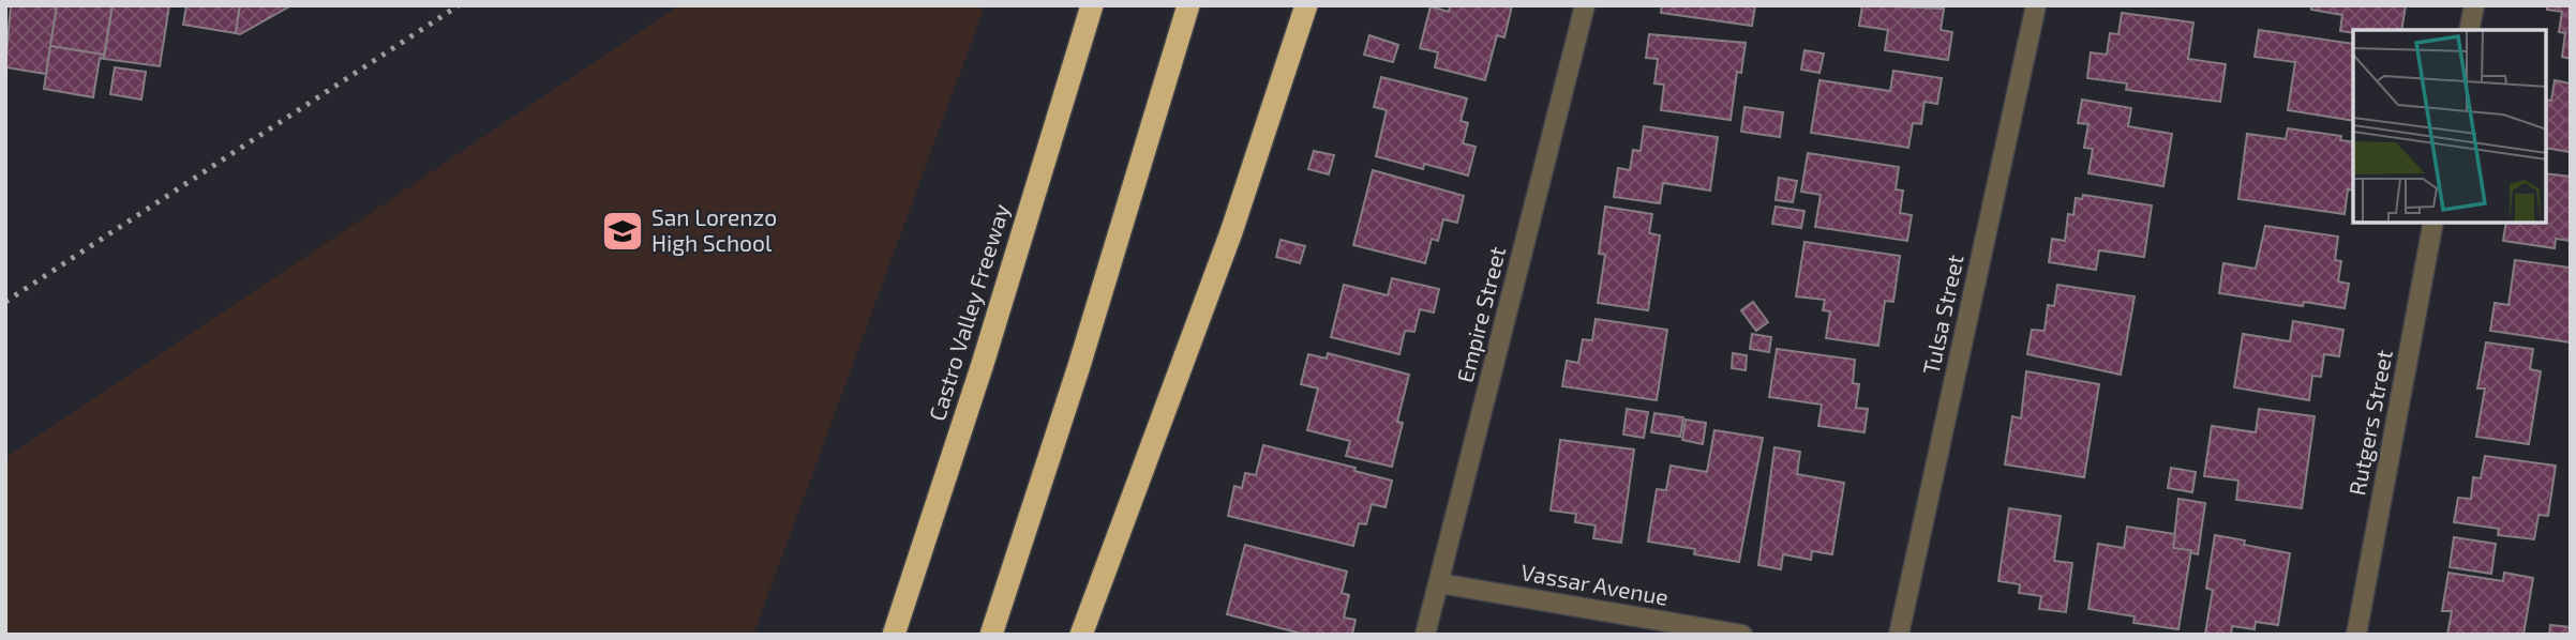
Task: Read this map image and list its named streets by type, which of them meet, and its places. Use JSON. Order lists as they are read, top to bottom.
{
  "streets": {
    "highway": ["Castro Valley Freeway"],
    "street": [
      "Empire Street",
      "Tulsa Street",
      "Rutgers Street",
      "Vassar Avenue"
    ]
  },
  "crossings": [
    ["Empire Street", "Vassar Avenue"]
  ],
  "places": {
    "school or university": ["San Lorenzo High School"]
  }
}
